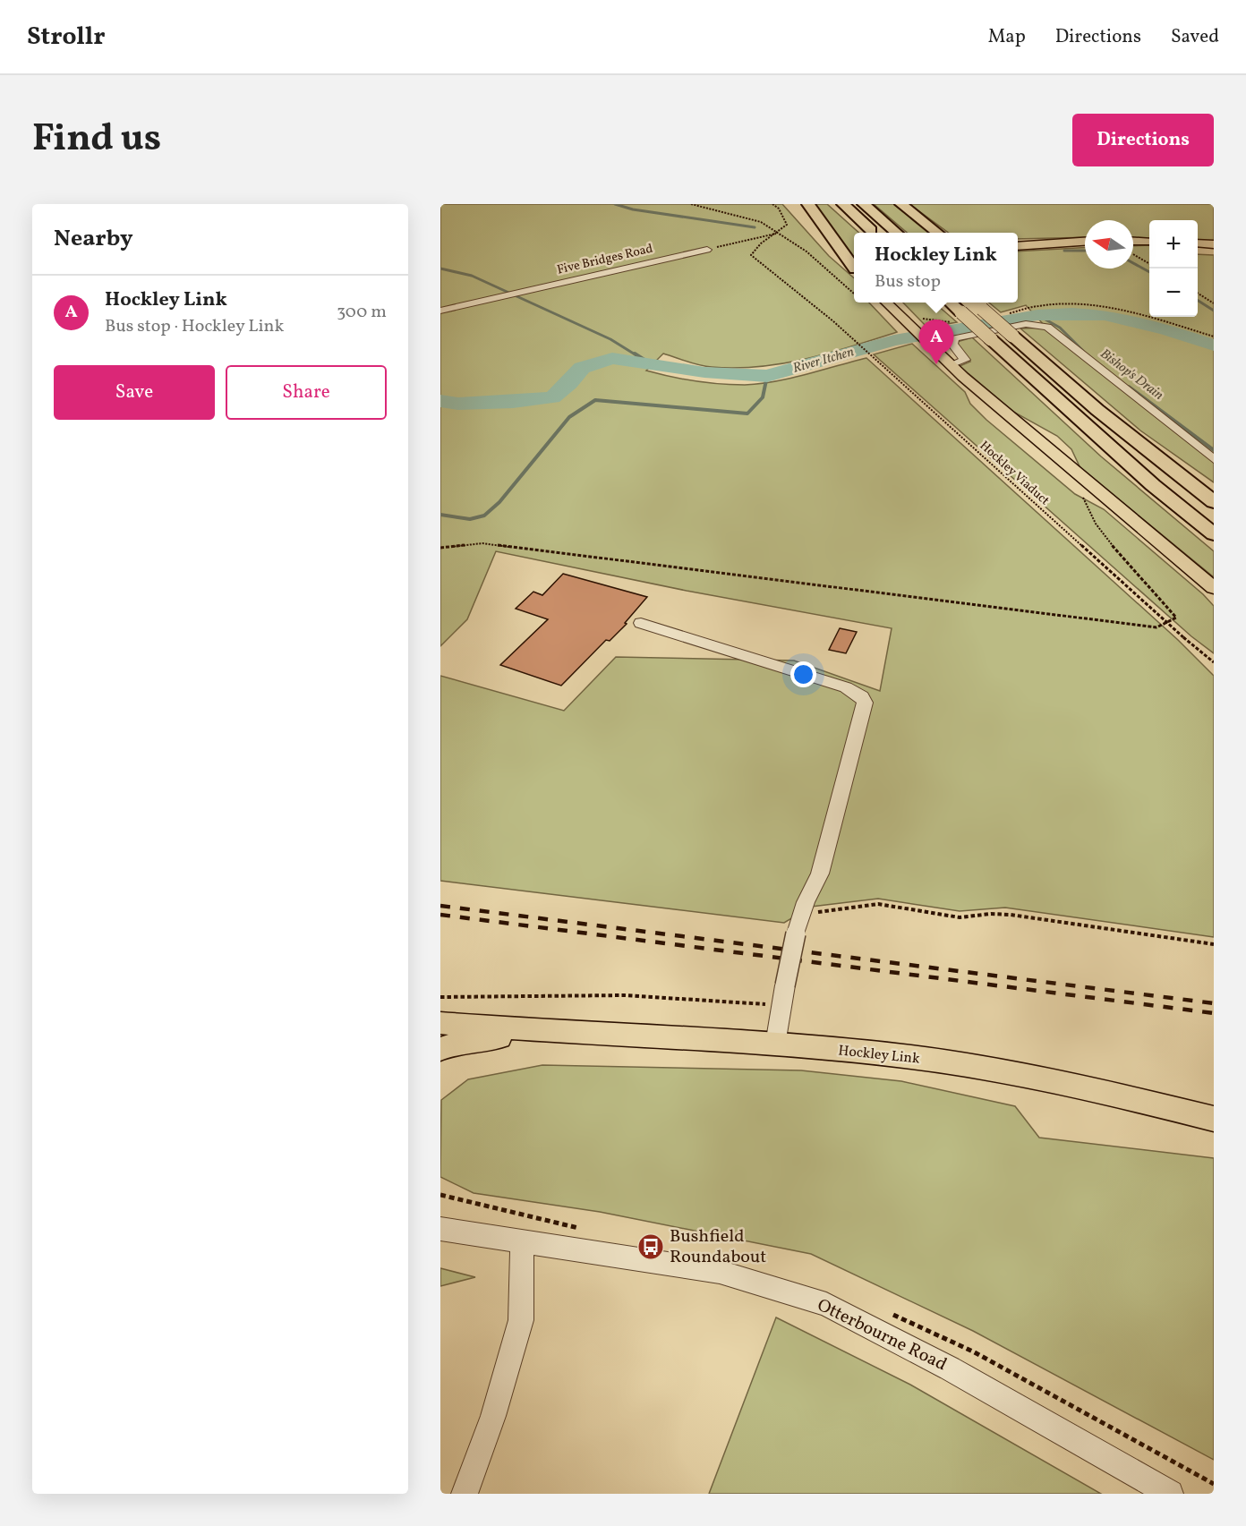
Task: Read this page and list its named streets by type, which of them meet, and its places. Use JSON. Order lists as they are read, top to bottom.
{
  "streets": {
    "main road": ["Hockley Link"],
    "street": ["Five Bridges Road", "Otterbourne Road"],
    "path": ["Hockley Viaduct"]
  },
  "water": ["River Itchen", "Bishop's Drain"],
  "places": {
    "bus stop": ["Bushfield Roundabout"]
  },
  "north": "left",
  "page": {
    "header": "Strollr",
    "nav": ["Map", "Directions", "Saved"],
    "title": "Find us",
    "buttons": [
      "Directions",
      ["Save", "Share"]
    ],
    "heading": "Nearby",
    "map_buttons": ["+", "−"],
    "popup": ["Hockley Link", "Bus stop"],
    "list": [
      {
        "mark": "A",
        "name": "Hockley Link",
        "note": "Bus stop · Hockley Link",
        "value": "300 m"
      }
    ],
    "pins": "A"
  }
}
